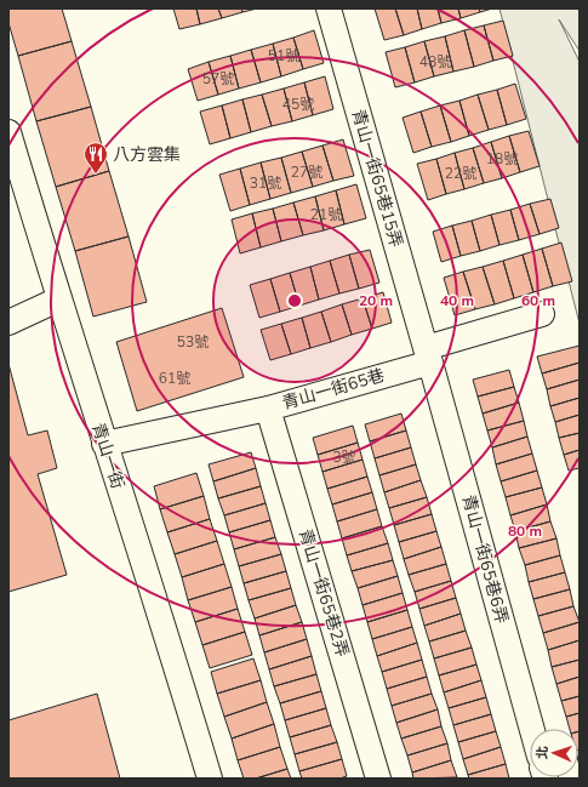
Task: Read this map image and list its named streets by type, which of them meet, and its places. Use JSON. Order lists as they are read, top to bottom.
{
  "streets": {
    "street": [
      "青山一街65巷15弄",
      "青山一街65巷",
      "青山一街",
      "青山一街65巷6弄",
      "青山一街65巷2弄"
    ]
  },
  "crossings": [
    ["青山一街65巷15弄", "青山一街65巷"],
    ["青山一街65巷15弄", "青山一街65巷6弄"],
    ["青山一街65巷", "青山一街"],
    ["青山一街65巷", "青山一街65巷6弄"],
    ["青山一街65巷", "青山一街65巷2弄"]
  ],
  "places": {
    "restaurant": ["八方雲集"]
  },
  "house_numbers": [
    "51號",
    "48號",
    "57號",
    "45號",
    "18號",
    "27號",
    "22號",
    "31號",
    "21號",
    "53號",
    "61號",
    "3號"
  ],
  "north": "left",
  "rings": [
    "20 m",
    "40 m",
    "60 m",
    "80 m"
  ]
}
